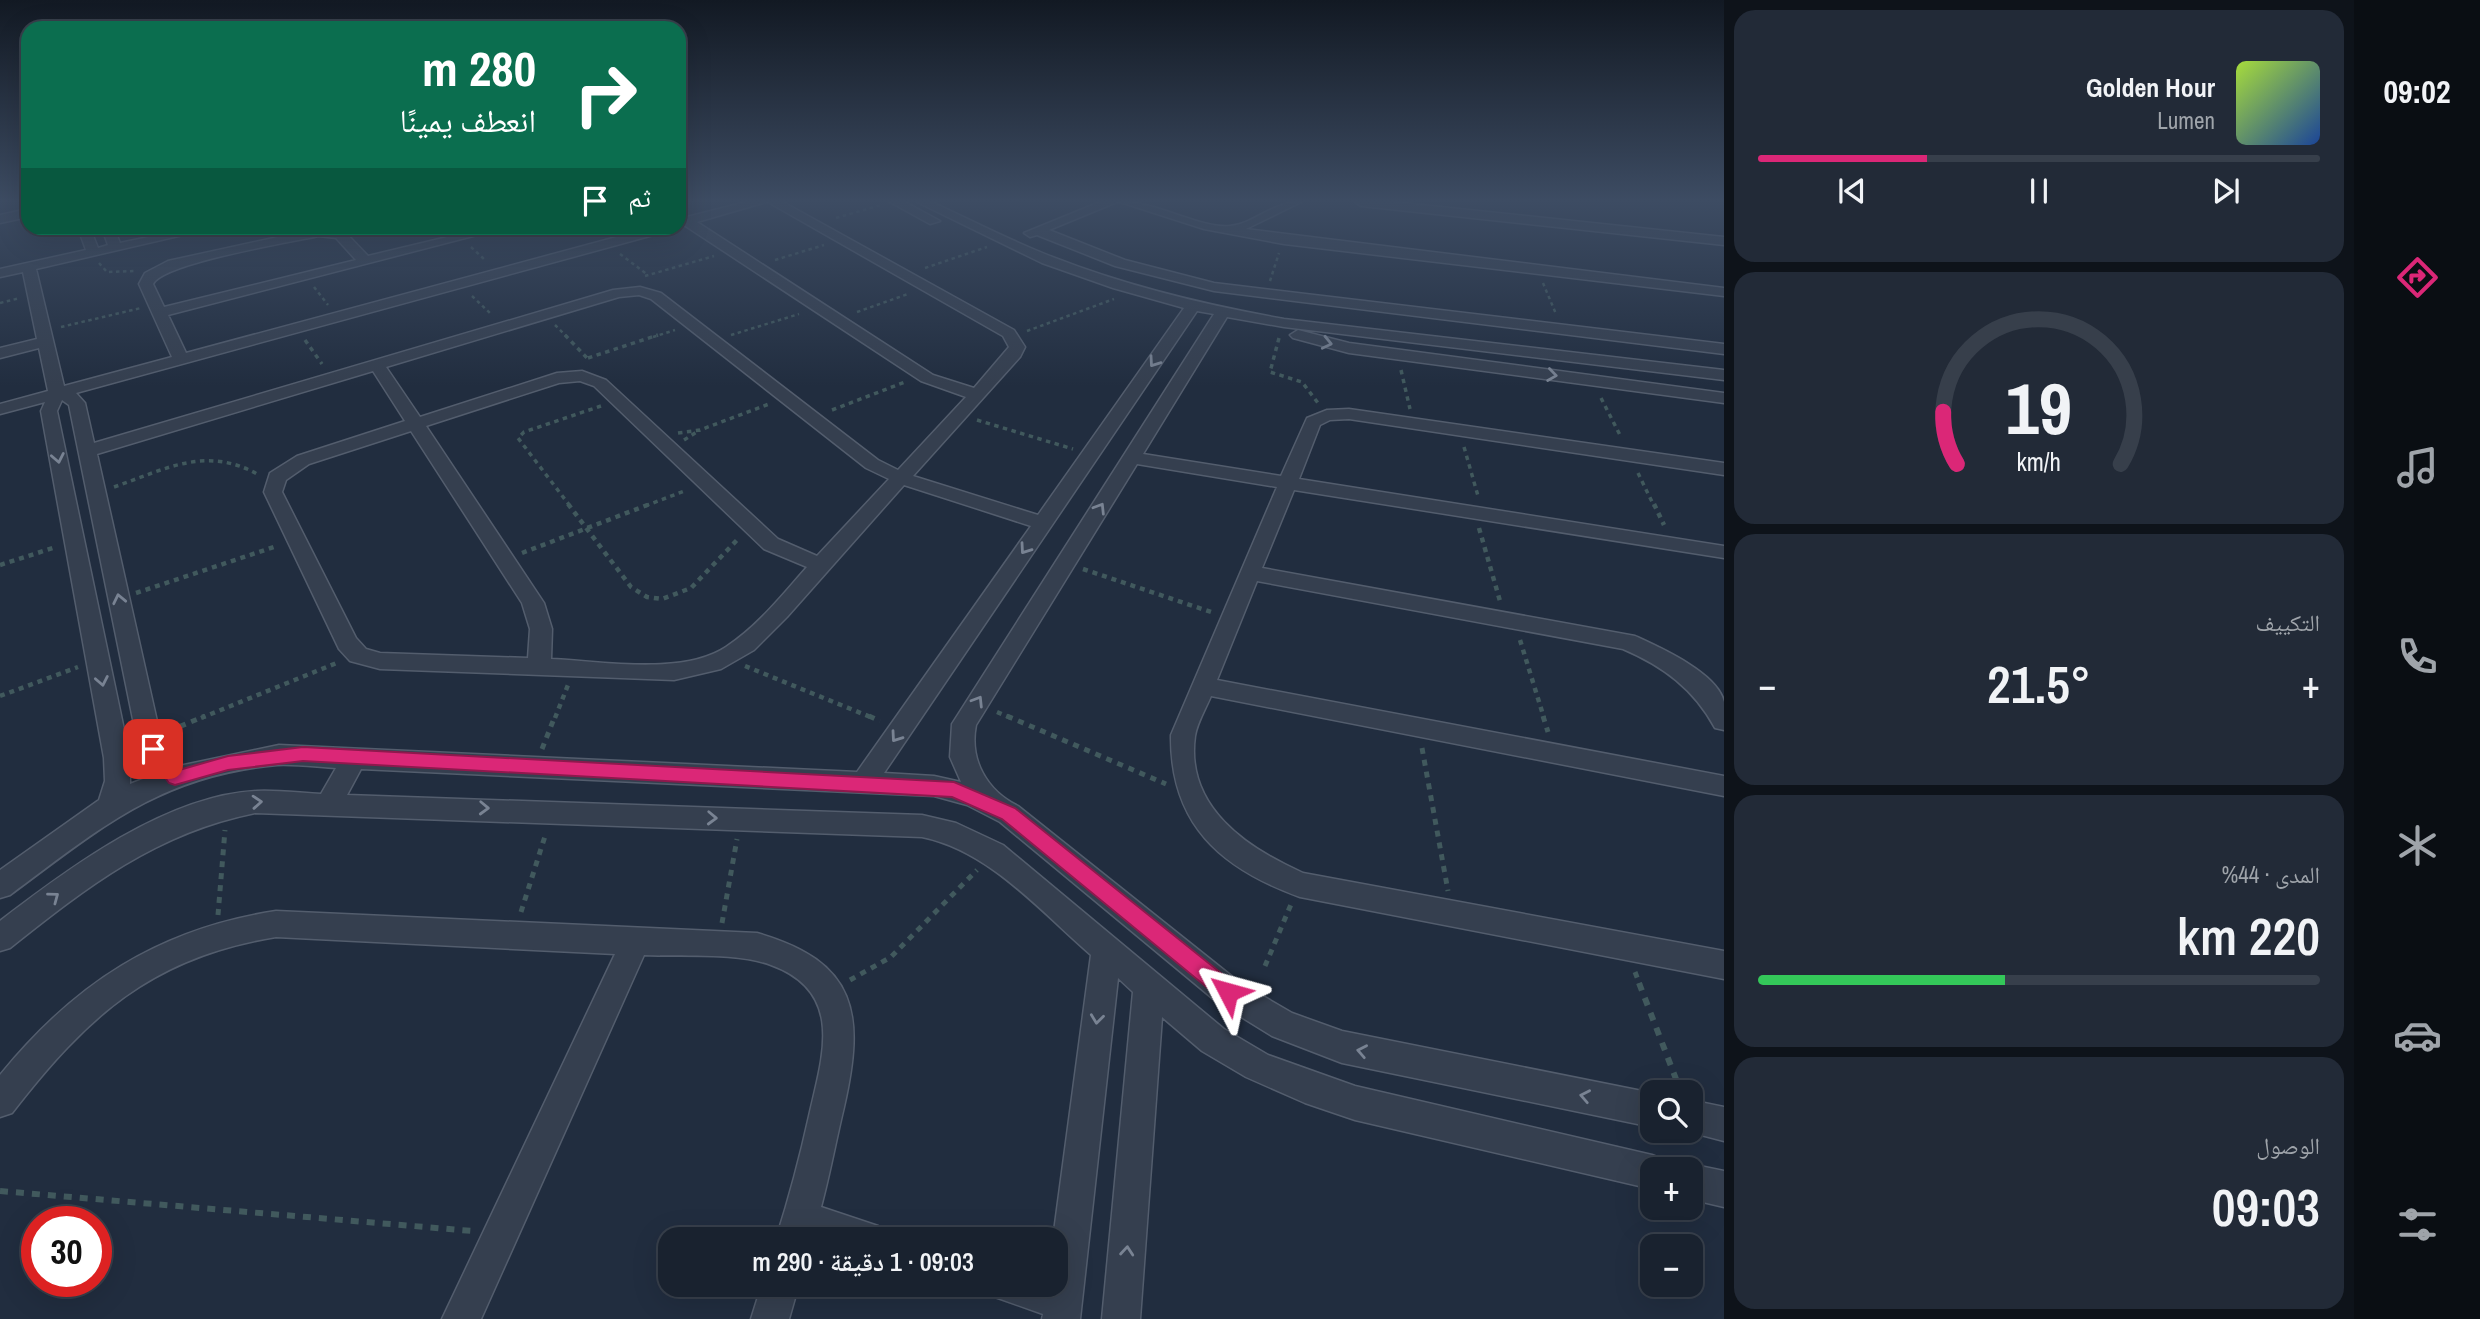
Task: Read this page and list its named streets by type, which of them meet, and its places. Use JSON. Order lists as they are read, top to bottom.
{
  "page": {
    "tabs": "09:02",
    "turn": ["280 m", "انعطف يمينًا"],
    "song": ["Golden Hour", "Lumen"],
    "then": "ثم",
    "tile": [
      "التكييف",
      ["المدى · 44%", "220 km"],
      ["الوصول", "09:03"]
    ],
    "heat": ["−", "21.5°", "+"],
    "map_buttons": ["+", "−"],
    "limit": "30",
    "trip": "09:03 · 1 دقيقة · 290 m",
    "gauge": ["19", "km/h"]
  }
}
